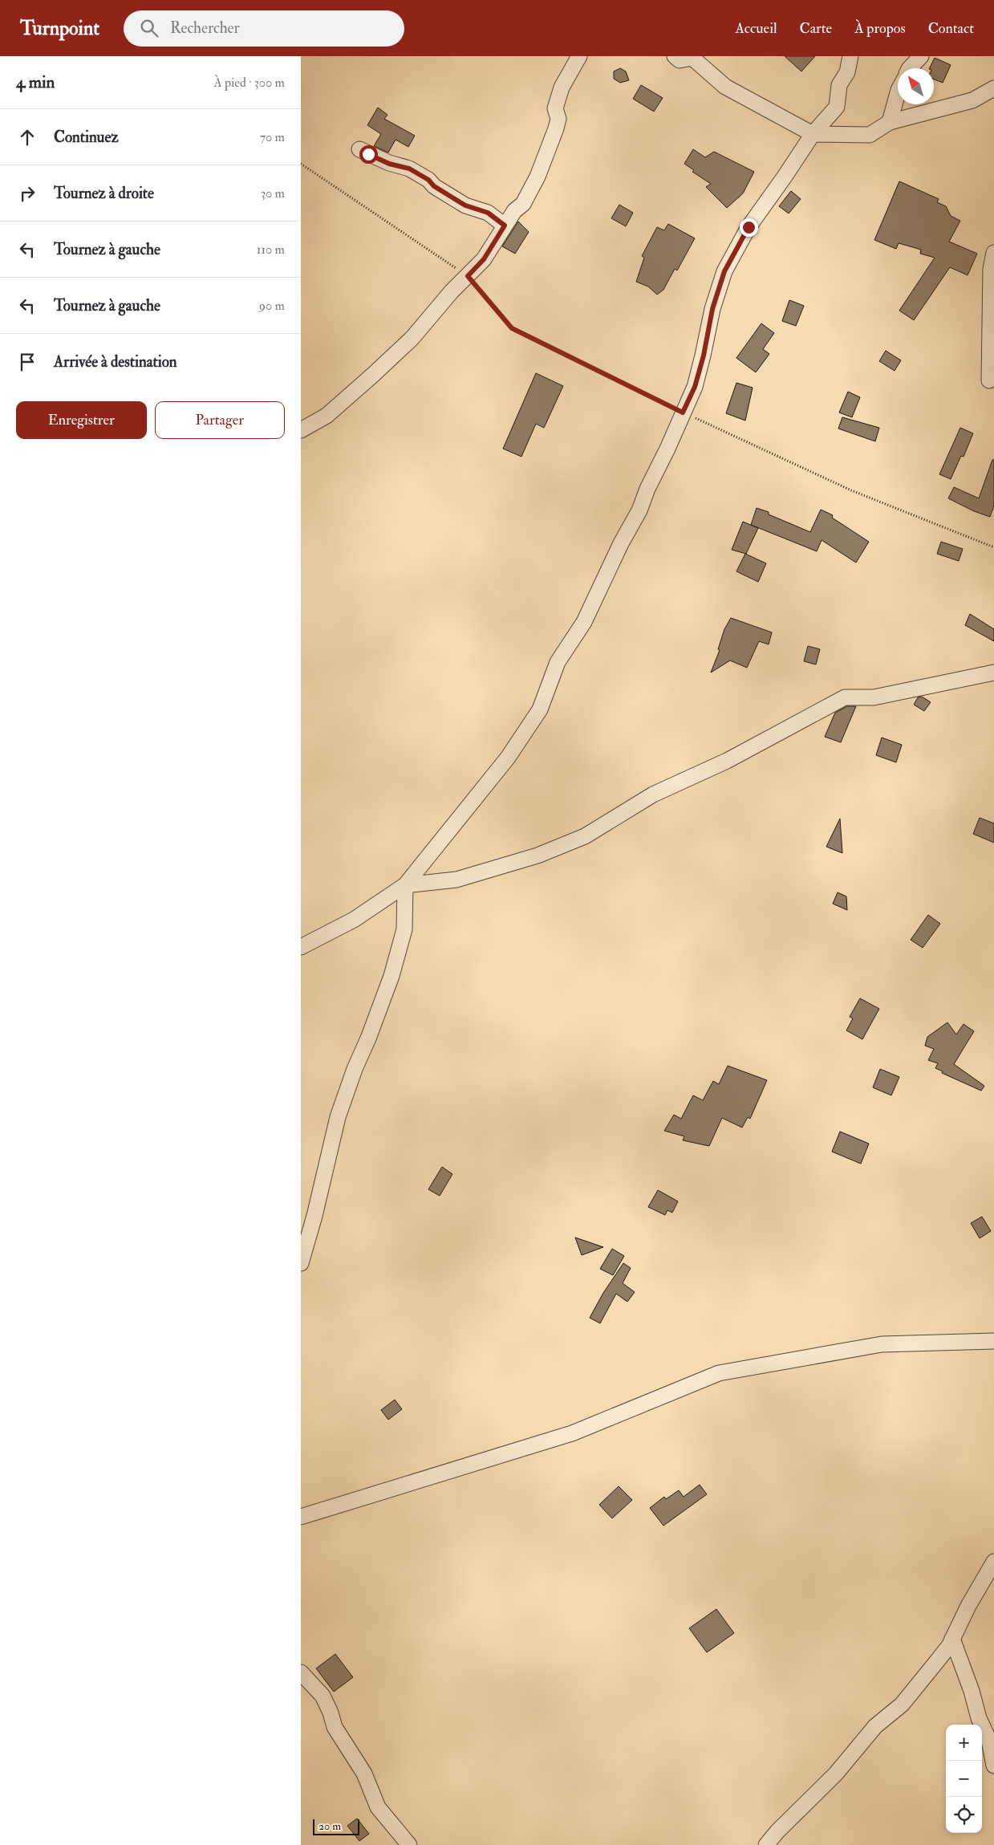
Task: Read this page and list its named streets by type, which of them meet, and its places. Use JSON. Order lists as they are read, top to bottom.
{
  "scale_bar": "20 m",
  "north": "top left",
  "page": {
    "header": "Turnpoint",
    "search": "Rechercher",
    "nav": [
      "Accueil",
      "Carte",
      "À propos",
      "Contact"
    ],
    "heading": ["4 min", "À pied · 300 m"],
    "list": [
      ["Continuez", "70 m"],
      ["Tournez à droite", "30 m"],
      ["Tournez à gauche", "110 m"],
      ["Tournez à gauche", "90 m"],
      "Arrivée à destination"
    ],
    "buttons": ["Enregistrer", "Partager"],
    "map_buttons": ["+", "−"],
    "scale": "20 m"
  }
}
